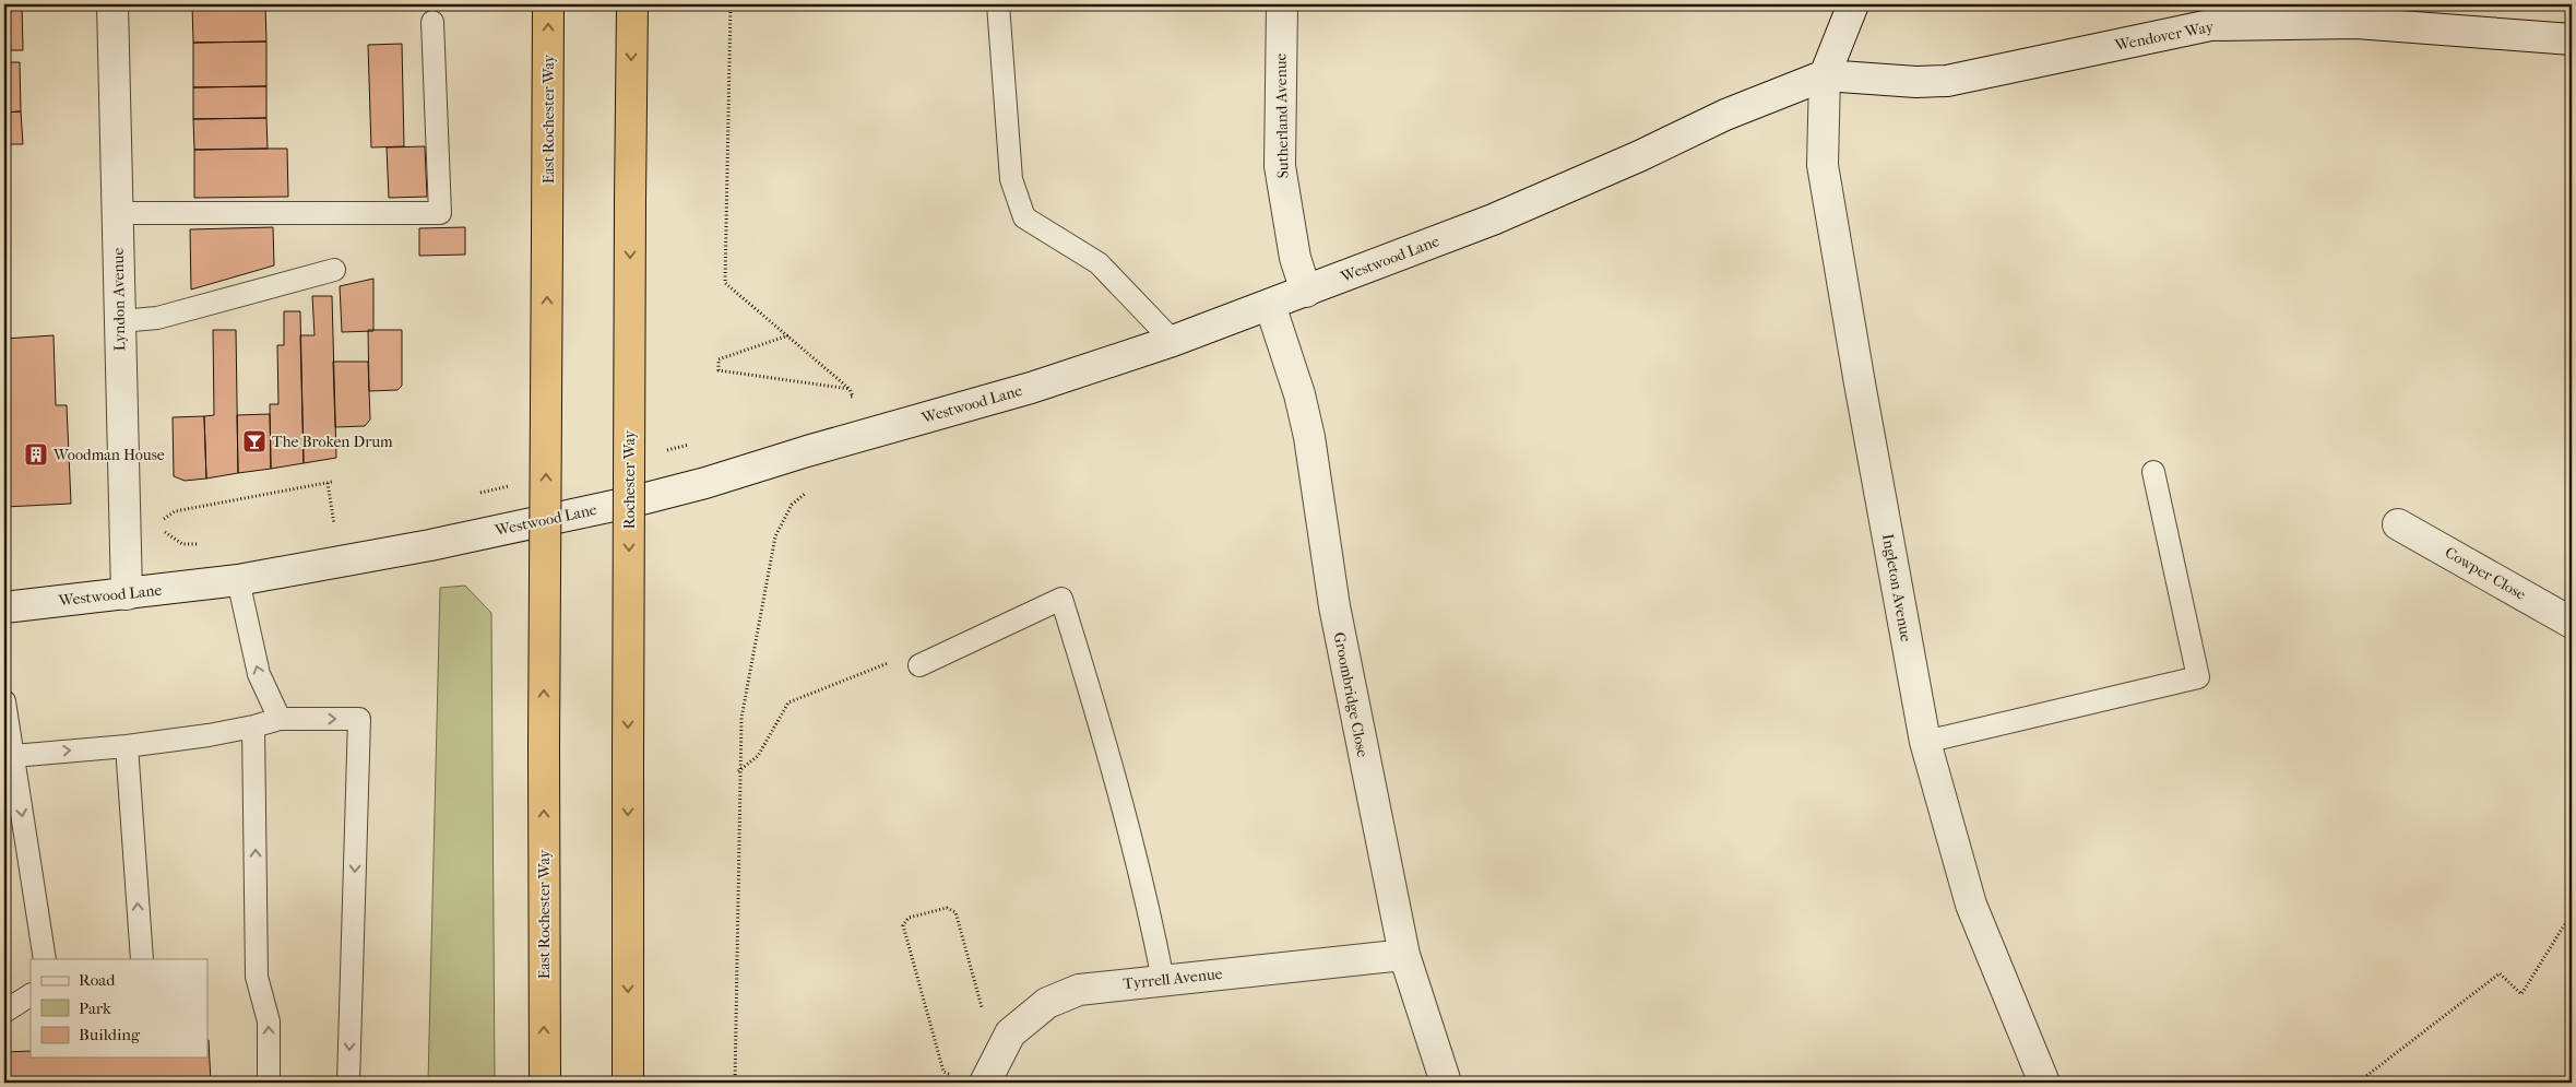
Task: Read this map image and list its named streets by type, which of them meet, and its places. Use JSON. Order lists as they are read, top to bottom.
{
  "streets": {
    "highway": ["East Rochester Way", "Rochester Way"],
    "street": [
      "Wendover Way",
      "Sutherland Avenue",
      "Westwood Lane",
      "Lyndon Avenue",
      "Cowper Close",
      "Ingleton Avenue",
      "Groombridge Close",
      "Tyrrell Avenue"
    ]
  },
  "crossings": [
    ["Wendover Way", "Westwood Lane"],
    ["Wendover Way", "Ingleton Avenue"],
    ["Sutherland Avenue", "Westwood Lane"],
    ["Westwood Lane", "Lyndon Avenue"],
    ["Westwood Lane", "Ingleton Avenue"],
    ["Westwood Lane", "Groombridge Close"],
    ["Groombridge Close", "Tyrrell Avenue"]
  ],
  "one_way": ["East Rochester Way", "Rochester Way"],
  "places": {
    "bar": ["The Broken Drum"],
    "building": ["Woodman House"]
  },
  "legend": ["Road", "Park", "Building"]
}
